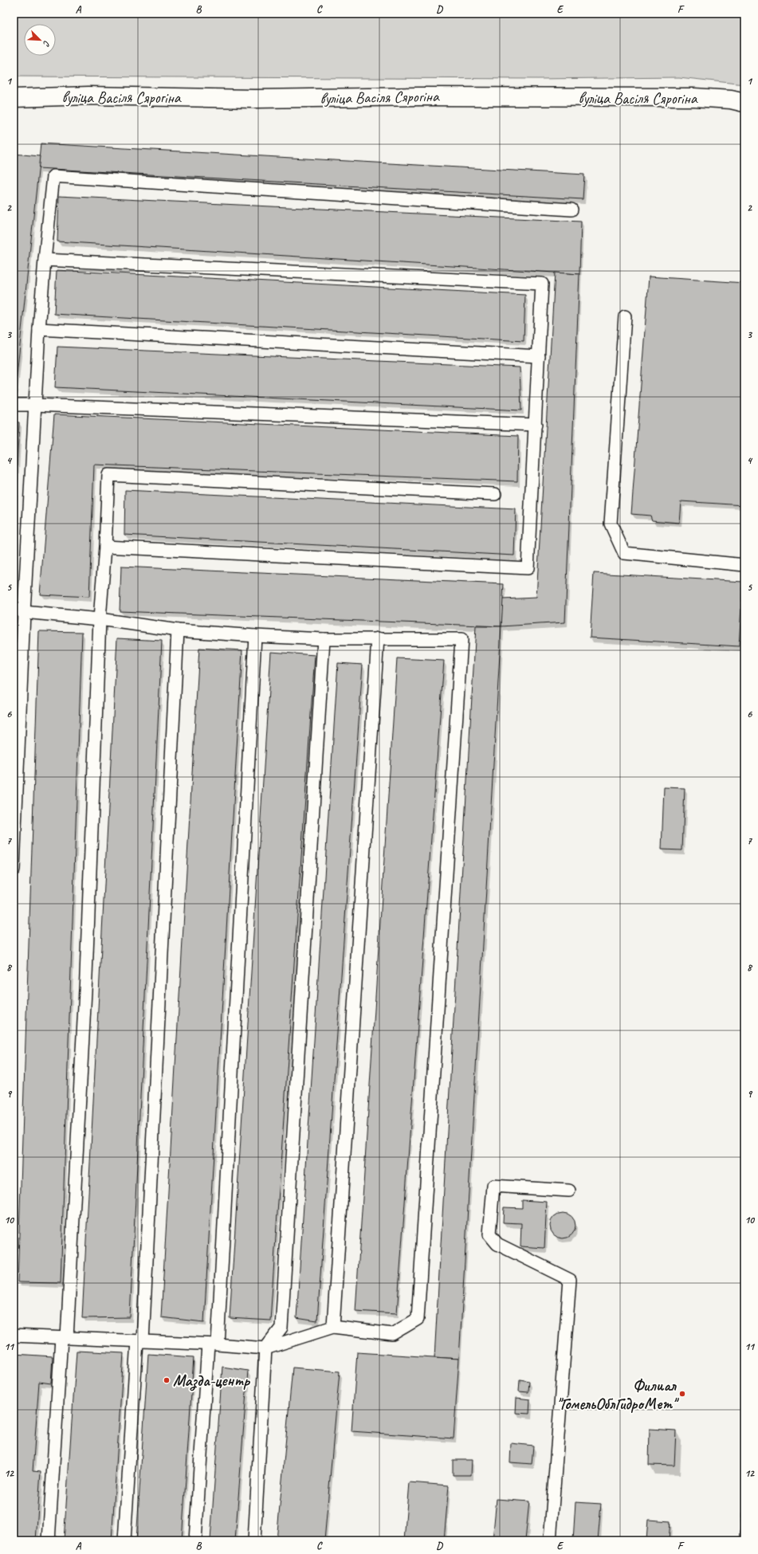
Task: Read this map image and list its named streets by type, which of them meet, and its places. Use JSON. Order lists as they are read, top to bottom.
{
  "streets": {
    "street": ["вуліца Васіля Сярогіна"]
  },
  "places": ["Мазда-центр", "Филиал \"ГомельОблГидроМет\""],
  "north": "bottom right",
  "grid": {
    "columns": [
      "A",
      "B",
      "C",
      "D",
      "E",
      "F"
    ],
    "rows": [
      "1",
      "2",
      "3",
      "4",
      "5",
      "6",
      "7",
      "8",
      "9",
      "10",
      "11",
      "12"
    ]
  }
}
